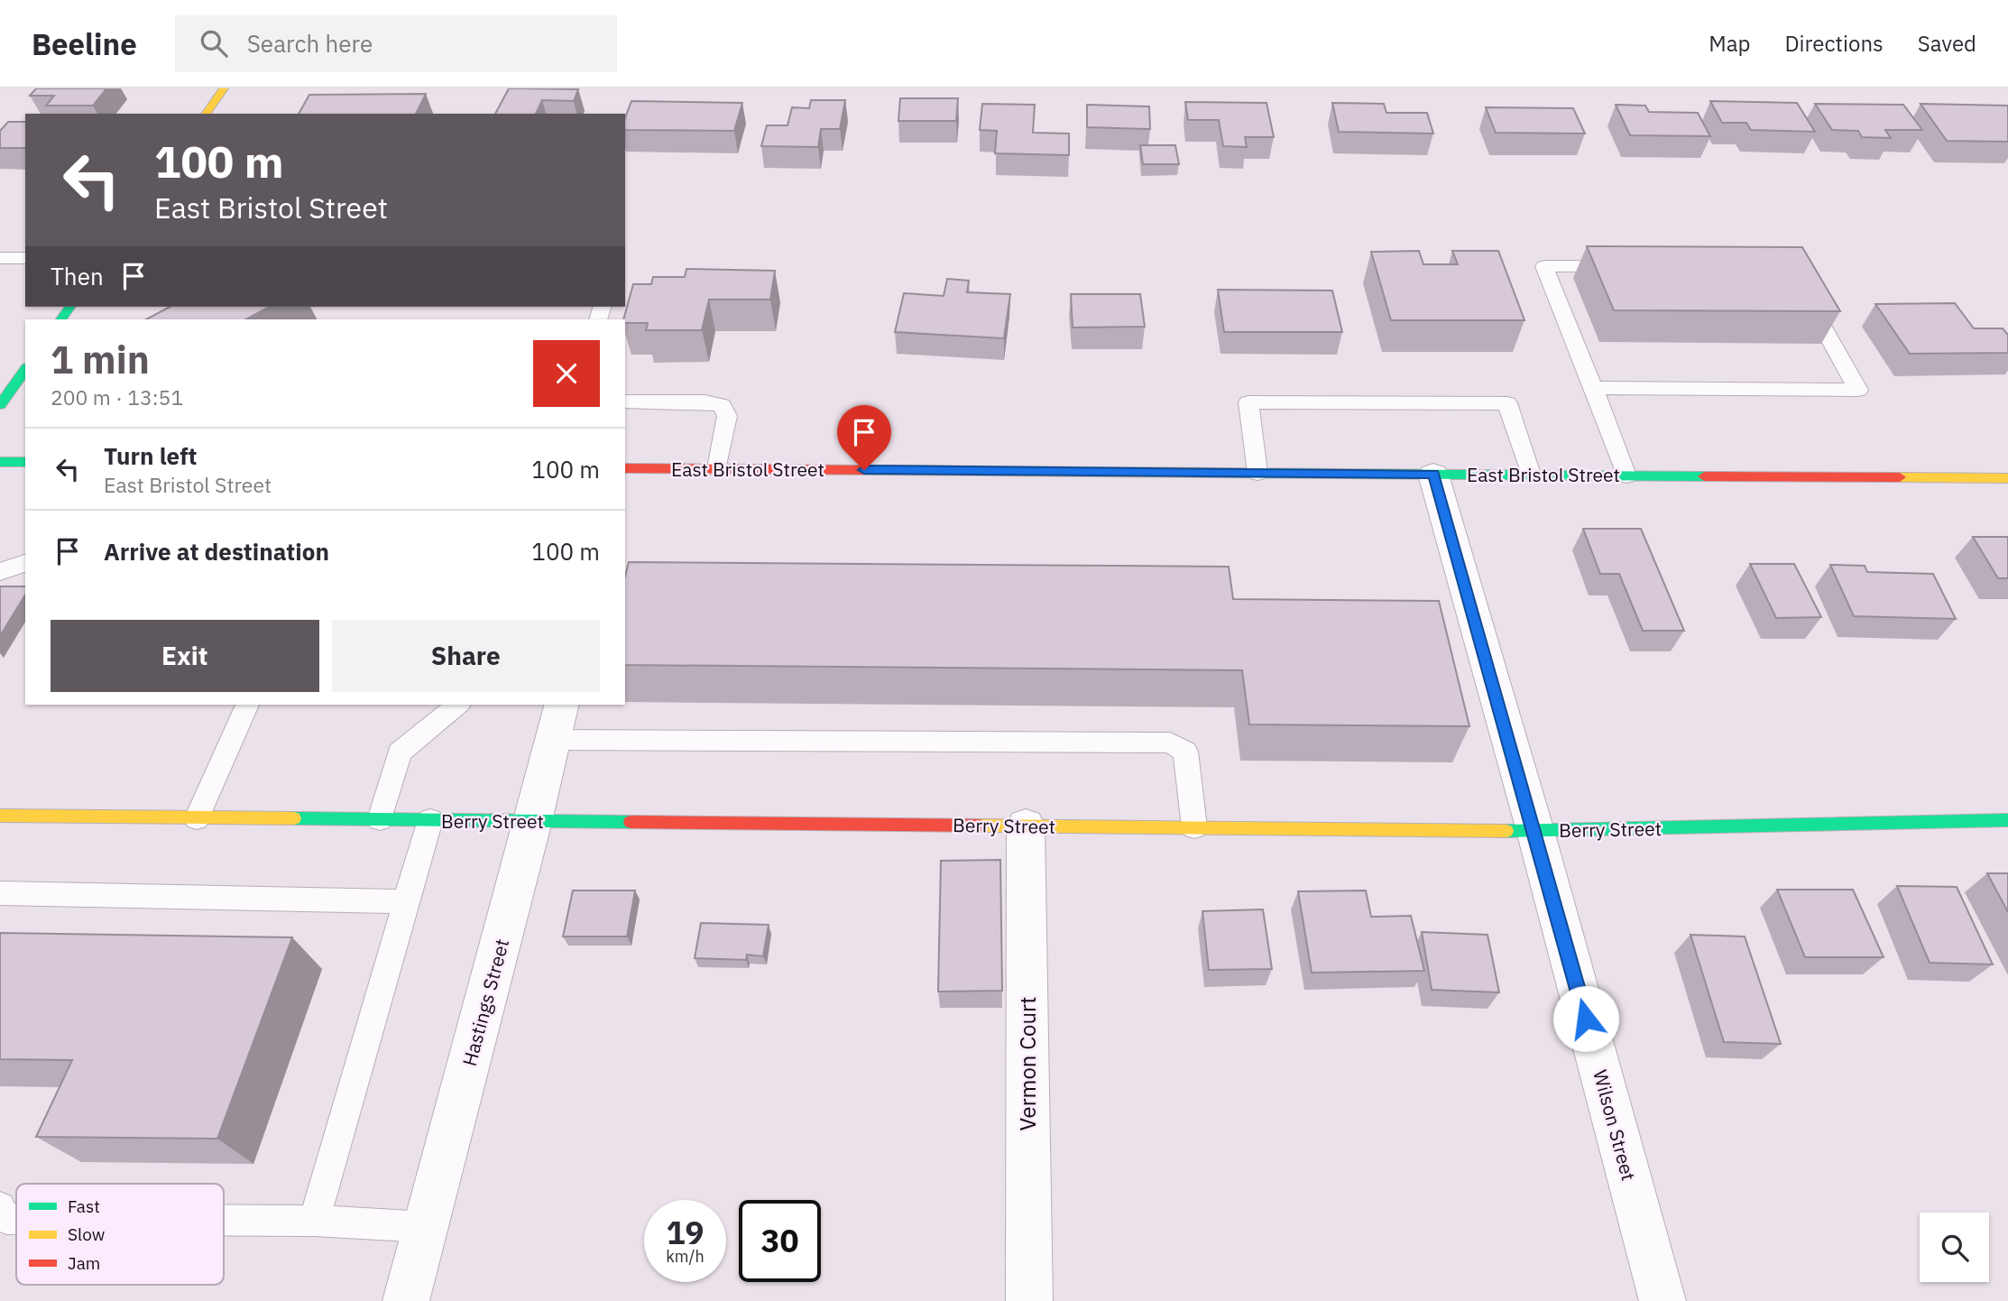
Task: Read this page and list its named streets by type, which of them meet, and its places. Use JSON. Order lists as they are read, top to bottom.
{
  "streets": {
    "street": [
      "East Bristol Street",
      "Berry Street",
      "Hastings Street",
      "Vermon Court",
      "Wilson Street"
    ]
  },
  "crossings": [
    ["East Bristol Street", "Wilson Street"],
    ["Berry Street", "Hastings Street"],
    ["Berry Street", "Vermon Court"],
    ["Berry Street", "Wilson Street"]
  ],
  "legend": ["Fast", "Slow", "Jam"],
  "page": {
    "header": "Beeline",
    "search": "Search here",
    "nav": ["Map", "Directions", "Saved"],
    "turn": ["100 m", "East Bristol Street"],
    "then": "Then",
    "heading": ["1 min", "200 m · 13:51"],
    "list": [
      {
        "name": "Turn left",
        "note": "East Bristol Street",
        "value": "100 m"
      },
      {
        "name": "Arrive at destination",
        "value": "100 m"
      }
    ],
    "buttons": ["Exit", "Share"],
    "speed": "19 km/h",
    "limit": "30"
  }
}
